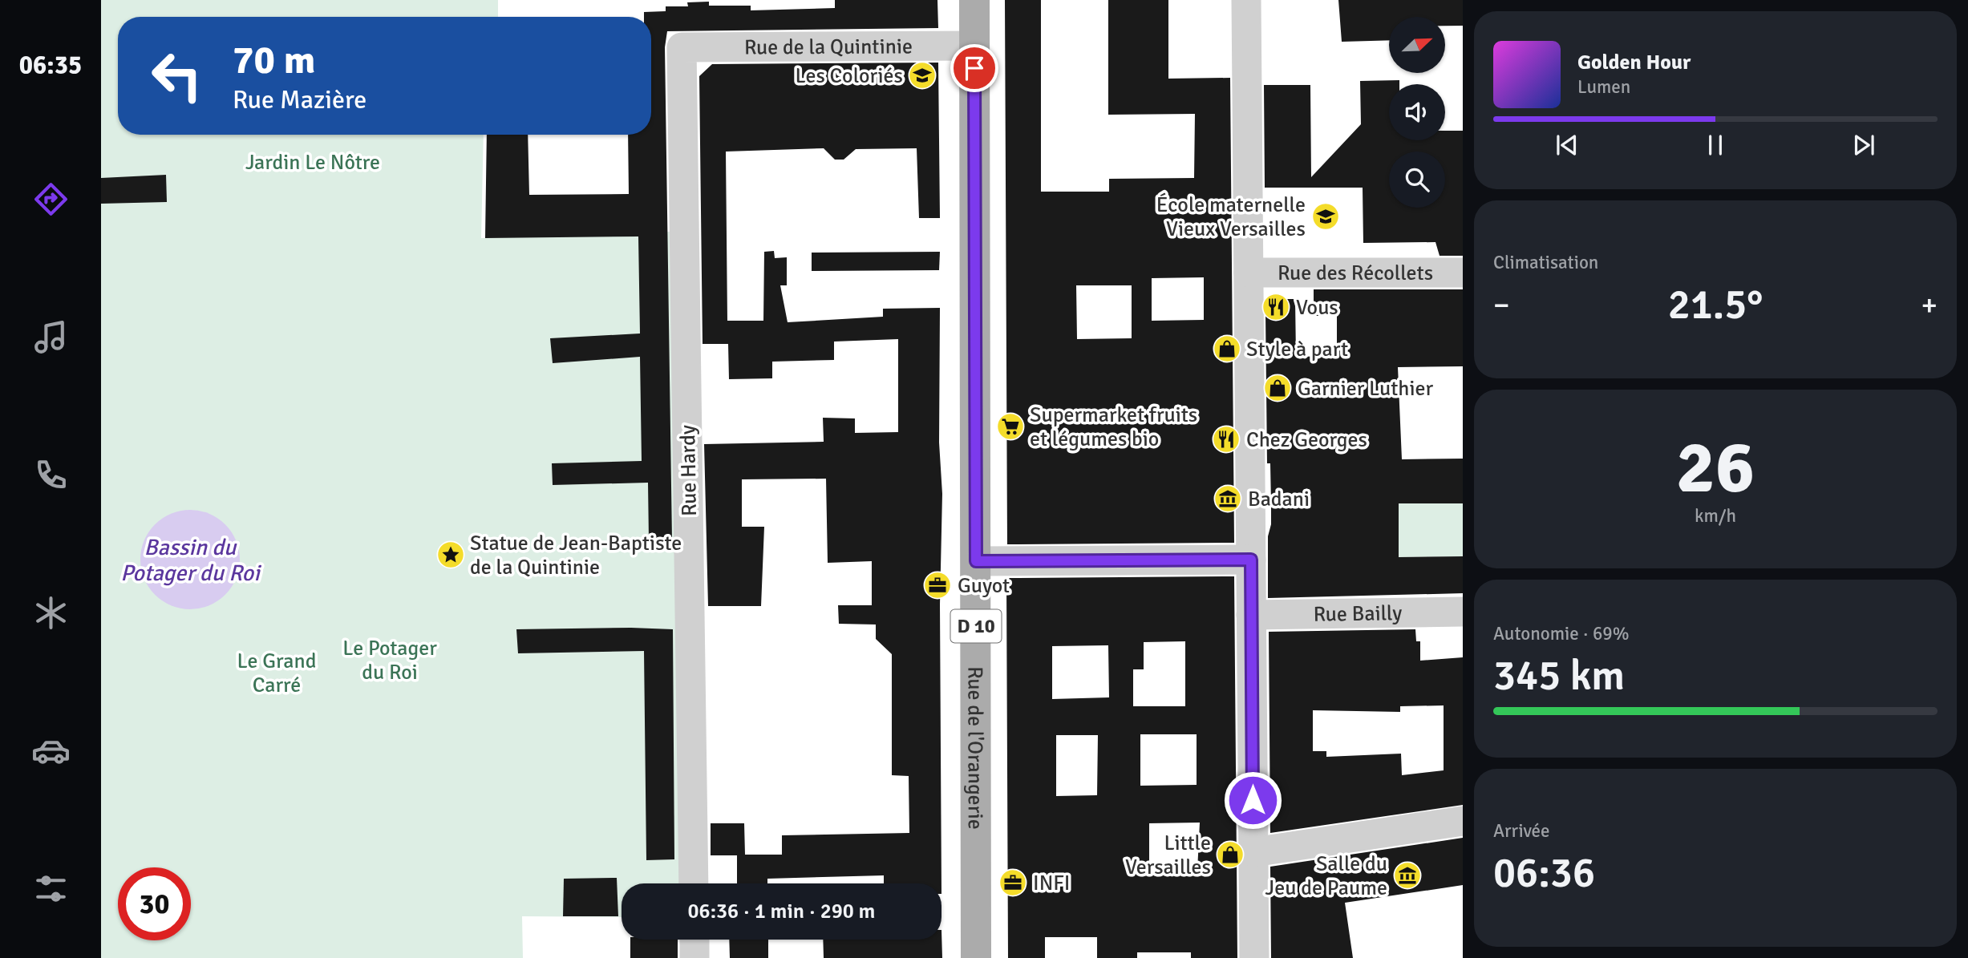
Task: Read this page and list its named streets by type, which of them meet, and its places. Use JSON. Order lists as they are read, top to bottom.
{
  "streets": {
    "main road": ["D 10", "Rue de l'Orangerie"],
    "street": [
      "Rue de la Quintinie",
      "Rue des Récollets",
      "Rue Hardy",
      "Rue Bailly"
    ]
  },
  "crossings": [
    ["Rue de la Quintinie", "Rue Hardy"],
    ["Rue de la Quintinie", "Rue de l'Orangerie"]
  ],
  "water": ["Bassin du Potager du Roi"],
  "parks": ["Jardin Le Nôtre", "Le Potager du Roi", "Le Grand Carré"],
  "places": {
    "school or university": ["Les Coloriés", "École maternelle Vieux Versailles"],
    "restaurant": ["Vous", "Chez Georges"],
    "shop": ["Style à part", "Garnier Luthier", "Little Versailles"],
    "supermarket": ["Supermarket fruits et légumes bio"],
    "museum": ["Badani", "Salle du Jeu de Paume"],
    "place": ["Statue de Jean-Baptiste de la Quintinie"],
    "office": ["Guyot", "INFI"]
  },
  "north": "top right",
  "page": {
    "tabs": "06:35",
    "turn": ["70 m", "Rue Mazière"],
    "song": ["Golden Hour", "Lumen"],
    "tile": [
      "Climatisation",
      ["26", "km/h"],
      ["Autonomie · 69%", "345 km"],
      ["Arrivée", "06:36"]
    ],
    "heat": ["−", "21.5°", "+"],
    "limit": "30",
    "trip": "06:36 · 1 min · 290 m"
  }
}
